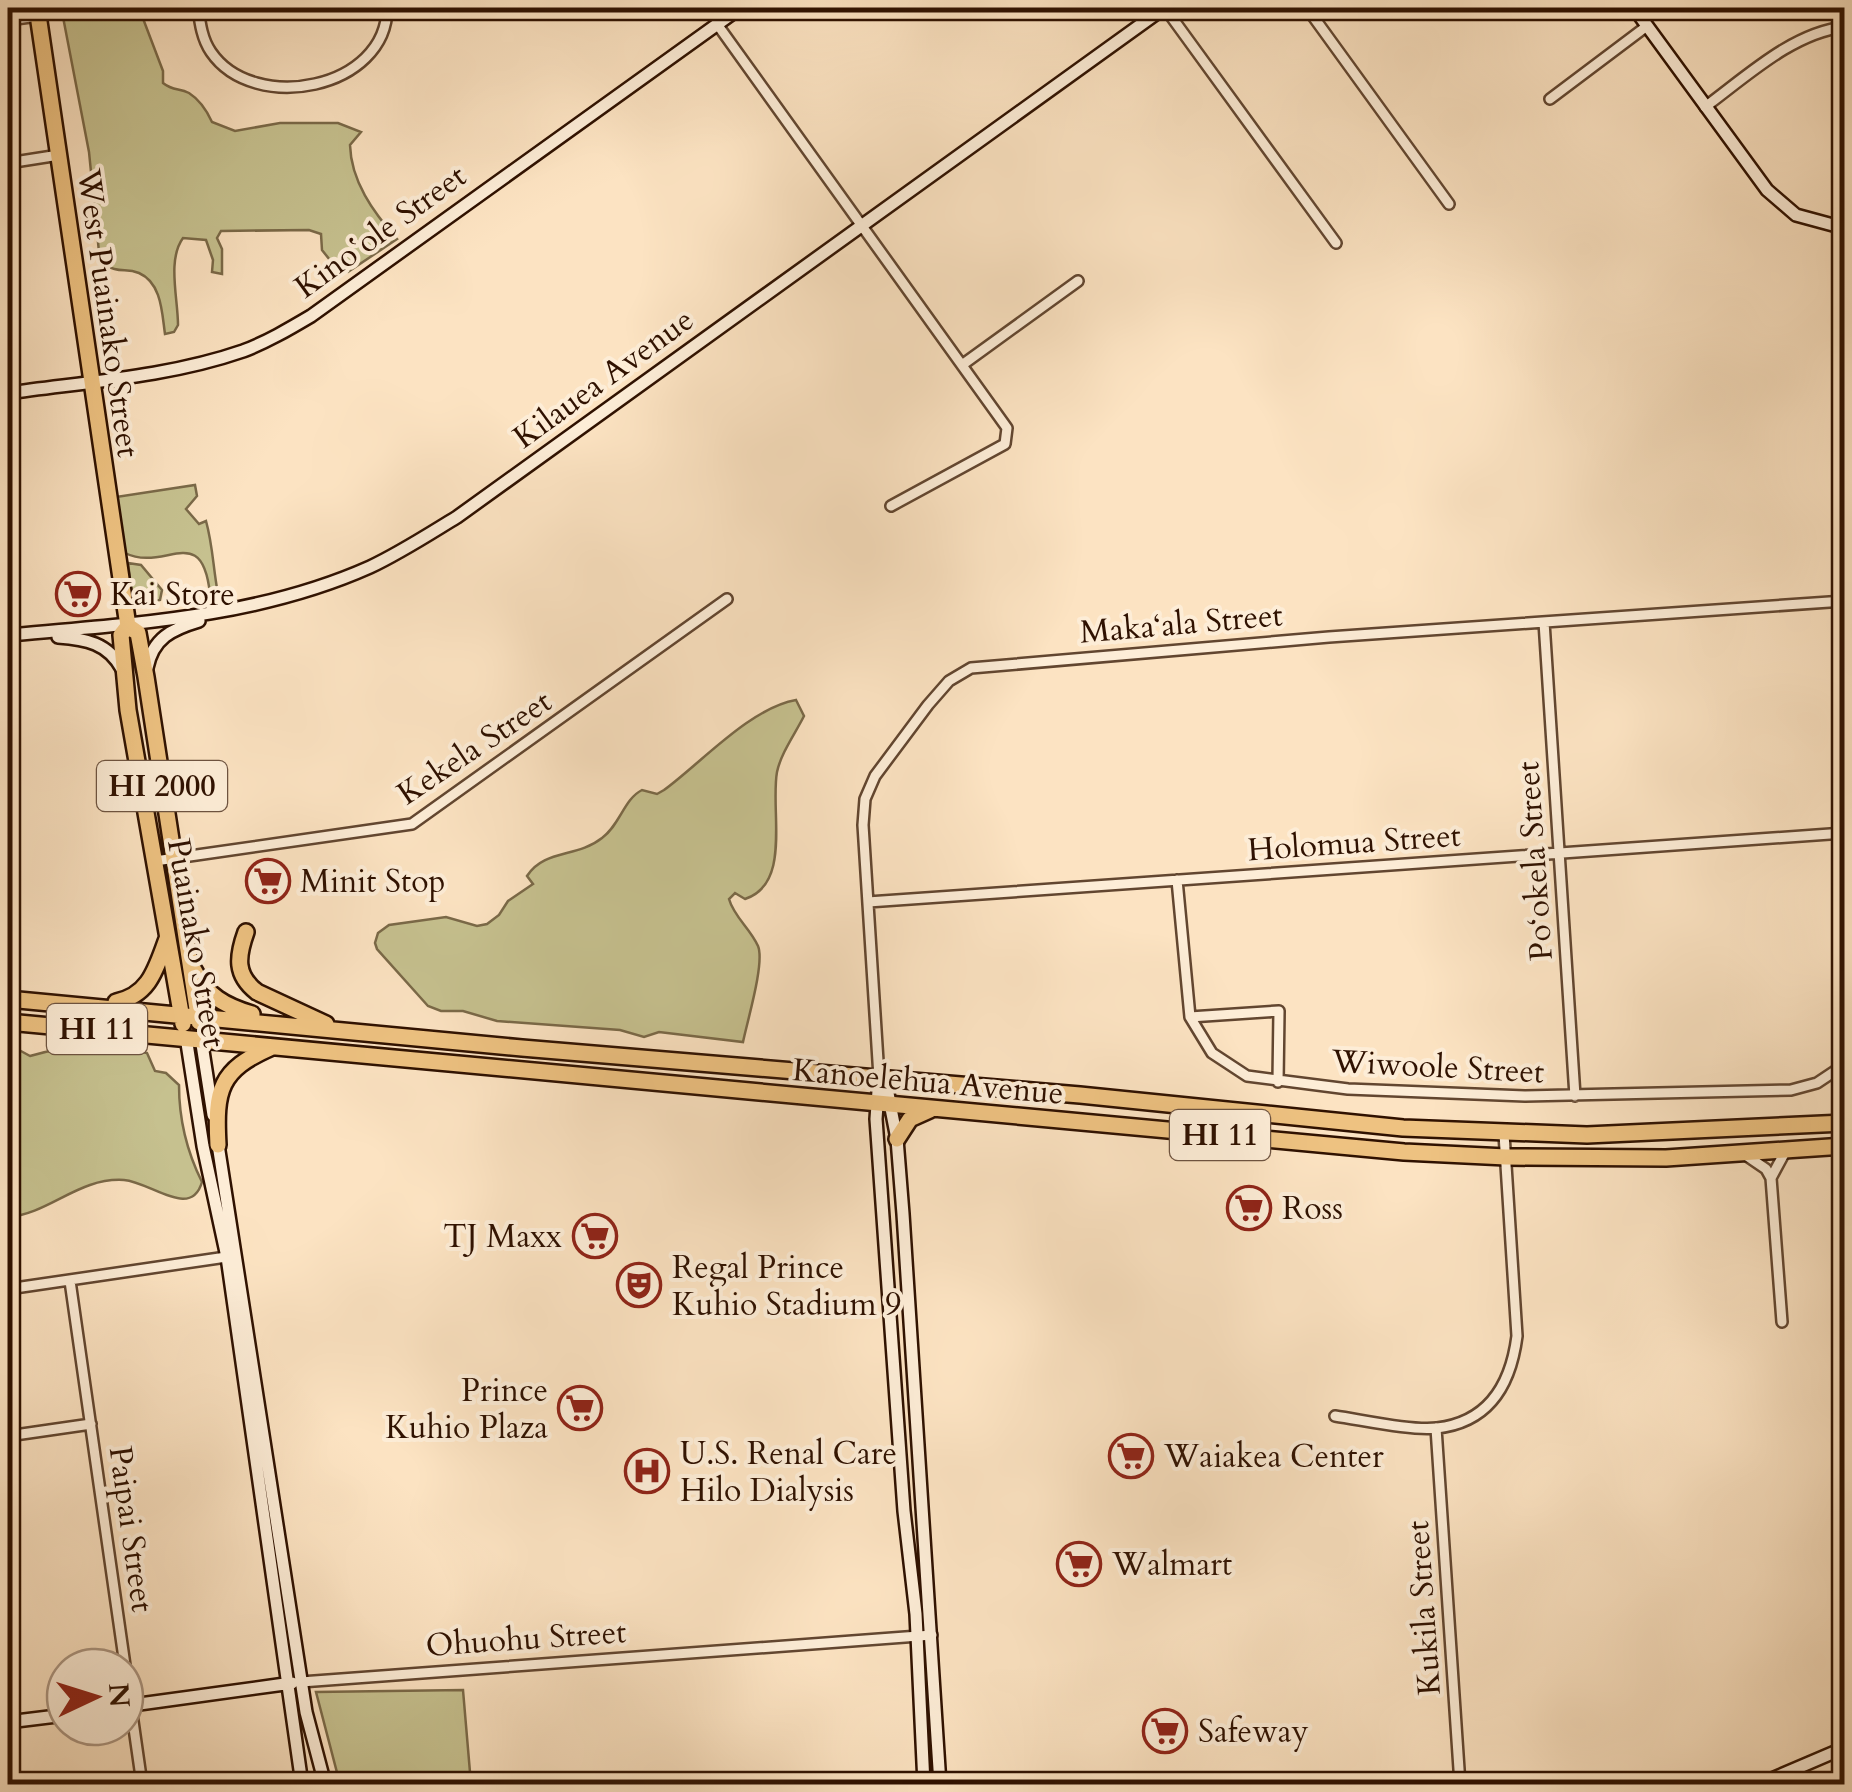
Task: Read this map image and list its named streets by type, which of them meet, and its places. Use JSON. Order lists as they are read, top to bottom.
{
  "streets": {
    "highway": [
      "West Puainako Street",
      "HI 2000",
      "Puainako Street",
      "HI 11",
      "Kanoelehua Avenue"
    ],
    "street": [
      "Kinoʻole Street",
      "Kilauea Avenue",
      "Maka‘ala Street",
      "Kekela Street",
      "Holomua Street",
      "Po‘okela Street",
      "Wiwoole Street",
      "Paipai Street",
      "Kukila Street",
      "Ohuohu Street"
    ]
  },
  "crossings": [
    ["Kinoʻole Street", "West Puainako Street"],
    ["West Puainako Street", "Kilauea Avenue"],
    ["West Puainako Street", "Puainako Street"],
    ["Kilauea Avenue", "Puainako Street"],
    ["Maka‘ala Street", "Holomua Street"],
    ["Maka‘ala Street", "Po‘okela Street"],
    ["Maka‘ala Street", "Kanoelehua Avenue"],
    ["Kekela Street", "Puainako Street"],
    ["Holomua Street", "Po‘okela Street"],
    ["Holomua Street", "Wiwoole Street"],
    ["Po‘okela Street", "Wiwoole Street"],
    ["Puainako Street", "Kanoelehua Avenue"],
    ["Puainako Street", "Ohuohu Street"]
  ],
  "places": {
    "supermarket": [
      "Kai Store",
      "Minit Stop",
      "Ross",
      "TJ Maxx",
      "Prince Kuhio Plaza",
      "Waiakea Center",
      "Walmart",
      "Safeway"
    ],
    "theatre": ["Regal Prince Kuhio Stadium 9"],
    "hospital": ["U.S. Renal Care Hilo Dialysis"]
  },
  "north": "right"
}
